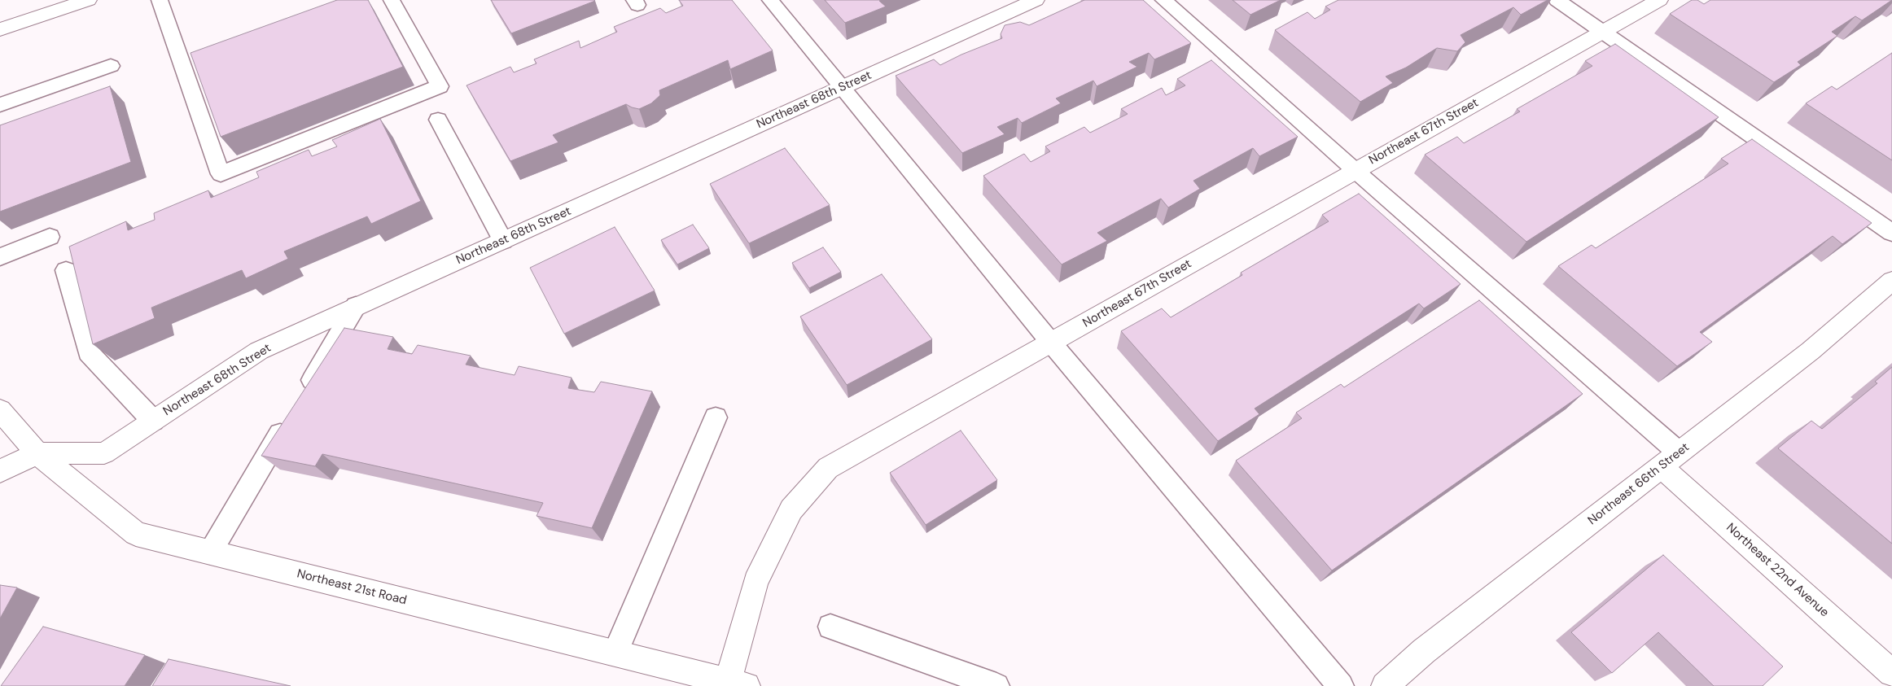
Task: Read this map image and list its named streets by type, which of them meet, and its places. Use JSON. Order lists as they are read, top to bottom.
{
  "streets": {
    "street": [
      "Northeast 68th Street",
      "Northeast 67th Street",
      "Northeast 66th Street",
      "Northeast 22nd Avenue",
      "Northeast 21st Road"
    ]
  },
  "crossings": [
    ["Northeast 68th Street", "Northeast 21st Road"],
    ["Northeast 67th Street", "Northeast 21st Road"],
    ["Northeast 66th Street", "Northeast 22nd Avenue"]
  ]
}
